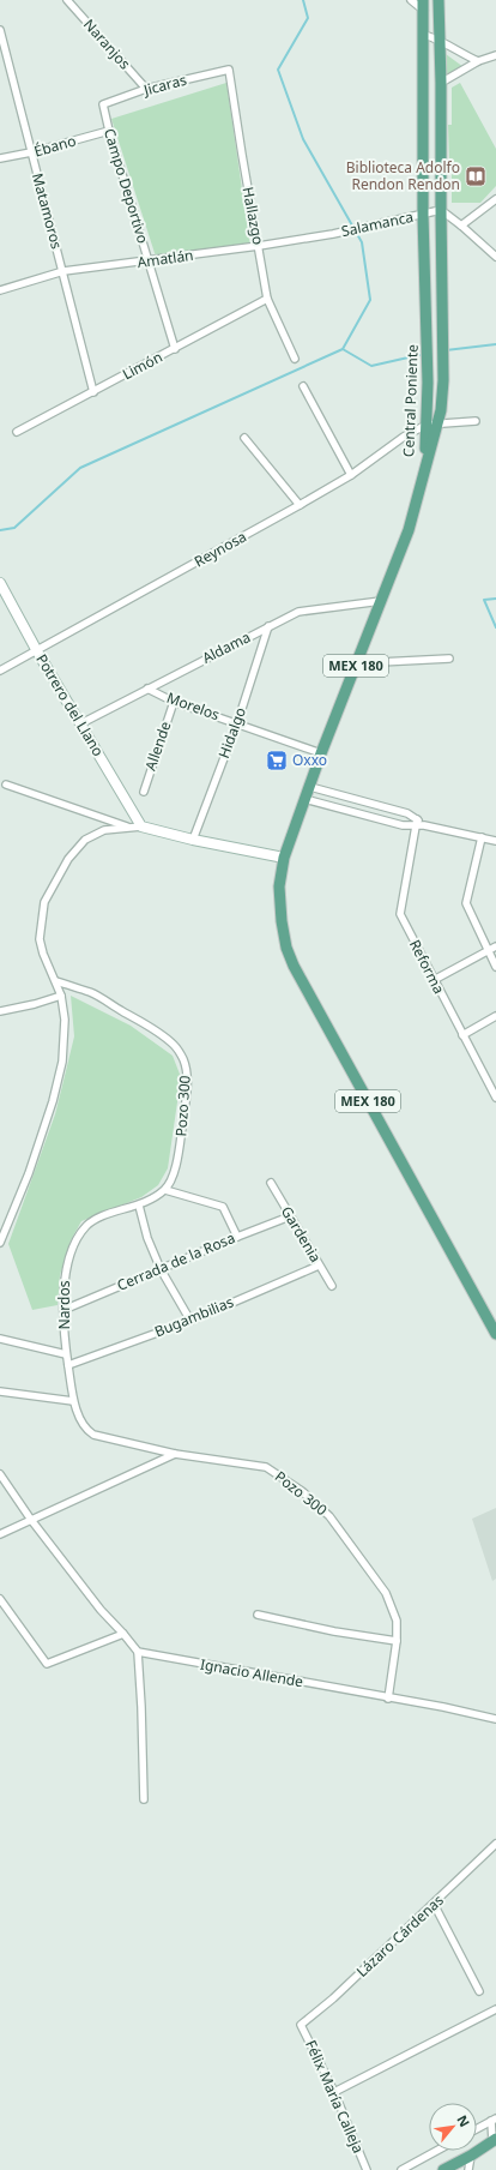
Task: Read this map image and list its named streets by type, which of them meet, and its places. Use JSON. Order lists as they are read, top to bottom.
{
  "streets": {
    "main road": ["Central Poniente", "MEX 180"],
    "street": [
      "Naranjos",
      "Jicaras",
      "Ébano",
      "Campo Deportivo",
      "Matamoros",
      "Hallazgo",
      "Salamanca",
      "Amatlán",
      "Limón",
      "Reynosa",
      "Aldama",
      "Potrero del Llano",
      "Morelos",
      "Hidalgo",
      "Allende",
      "Reforma",
      "Pozo 300",
      "Gardenia",
      "Cerrada de la Rosa",
      "Nardos",
      "Bugambilias",
      "Ignacio Allende",
      "Lázaro Cárdenas",
      "Félix María Calleja"
    ]
  },
  "crossings": [
    ["Naranjos", "Jicaras"],
    ["Jicaras", "Campo Deportivo"],
    ["Jicaras", "Hallazgo"],
    ["Ébano", "Campo Deportivo"],
    ["Ébano", "Matamoros"],
    ["Campo Deportivo", "Amatlán"],
    ["Campo Deportivo", "Limón"],
    ["Matamoros", "Amatlán"],
    ["Matamoros", "Limón"],
    ["Hallazgo", "Amatlán"],
    ["Hallazgo", "Limón"],
    ["Salamanca", "Amatlán"],
    ["Salamanca", "Central Poniente"],
    ["Central Poniente", "Reynosa"],
    ["Central Poniente", "Aldama"],
    ["Central Poniente", "MEX 180"],
    ["Reynosa", "Potrero del Llano"],
    ["Aldama", "MEX 180"],
    ["Aldama", "Potrero del Llano"],
    ["Aldama", "Morelos"],
    ["Aldama", "Hidalgo"],
    ["MEX 180", "Morelos"],
    ["Morelos", "Hidalgo"],
    ["Morelos", "Allende"],
    ["Pozo 300", "Nardos"],
    ["Pozo 300", "Bugambilias"],
    ["Pozo 300", "Ignacio Allende"],
    ["Gardenia", "Cerrada de la Rosa"],
    ["Gardenia", "Bugambilias"],
    ["Cerrada de la Rosa", "Nardos"],
    ["Nardos", "Bugambilias"],
    ["Lázaro Cárdenas", "Félix María Calleja"]
  ],
  "places": {
    "library": ["Biblioteca Adolfo Rendon Rendon"],
    "supermarket": ["Oxxo"]
  },
  "north": "top right"
}
